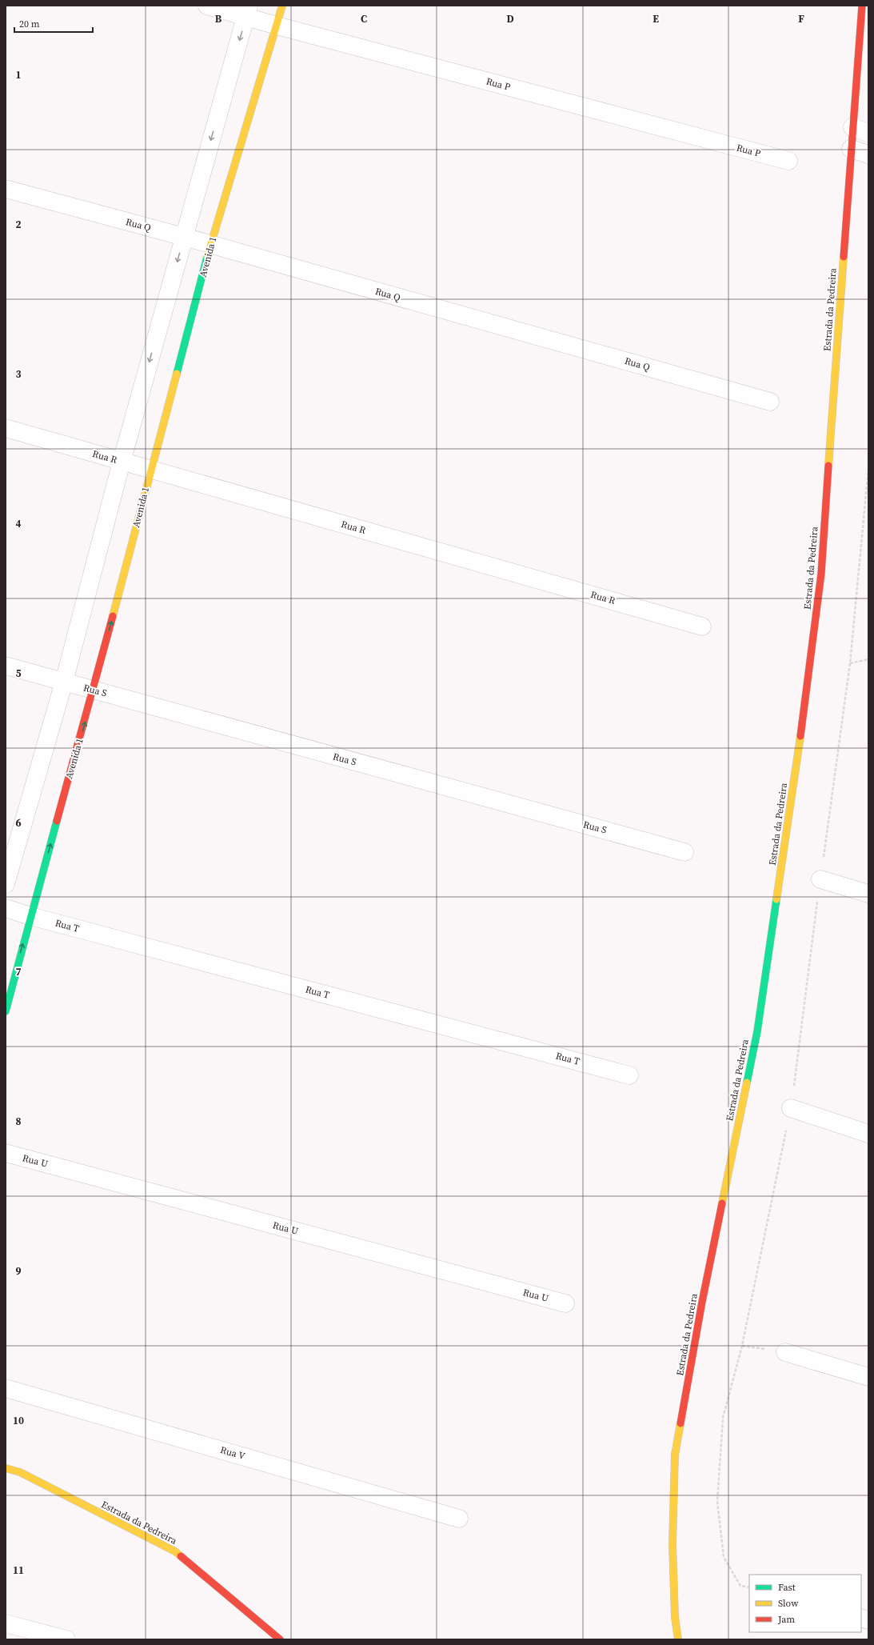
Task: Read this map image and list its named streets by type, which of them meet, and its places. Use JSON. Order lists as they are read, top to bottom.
{
  "streets": {
    "street": [
      "Rua P",
      "Rua Q",
      "Avenida 1",
      "Estrada da Pedreira",
      "Rua R",
      "Rua S",
      "Rua T",
      "Rua U",
      "Rua V"
    ]
  },
  "crossings": [
    ["Rua P", "Avenida 1"],
    ["Rua Q", "Avenida 1"],
    ["Avenida 1", "Rua R"],
    ["Avenida 1", "Rua S"],
    ["Avenida 1", "Rua T"]
  ],
  "legend": ["Fast", "Slow", "Jam"],
  "scale_bar": "20 m",
  "grid": {
    "columns": [
      "B",
      "C",
      "D",
      "E",
      "F"
    ],
    "rows": [
      "1",
      "2",
      "3",
      "4",
      "5",
      "6",
      "7",
      "8",
      "9",
      "10",
      "11"
    ]
  }
}
